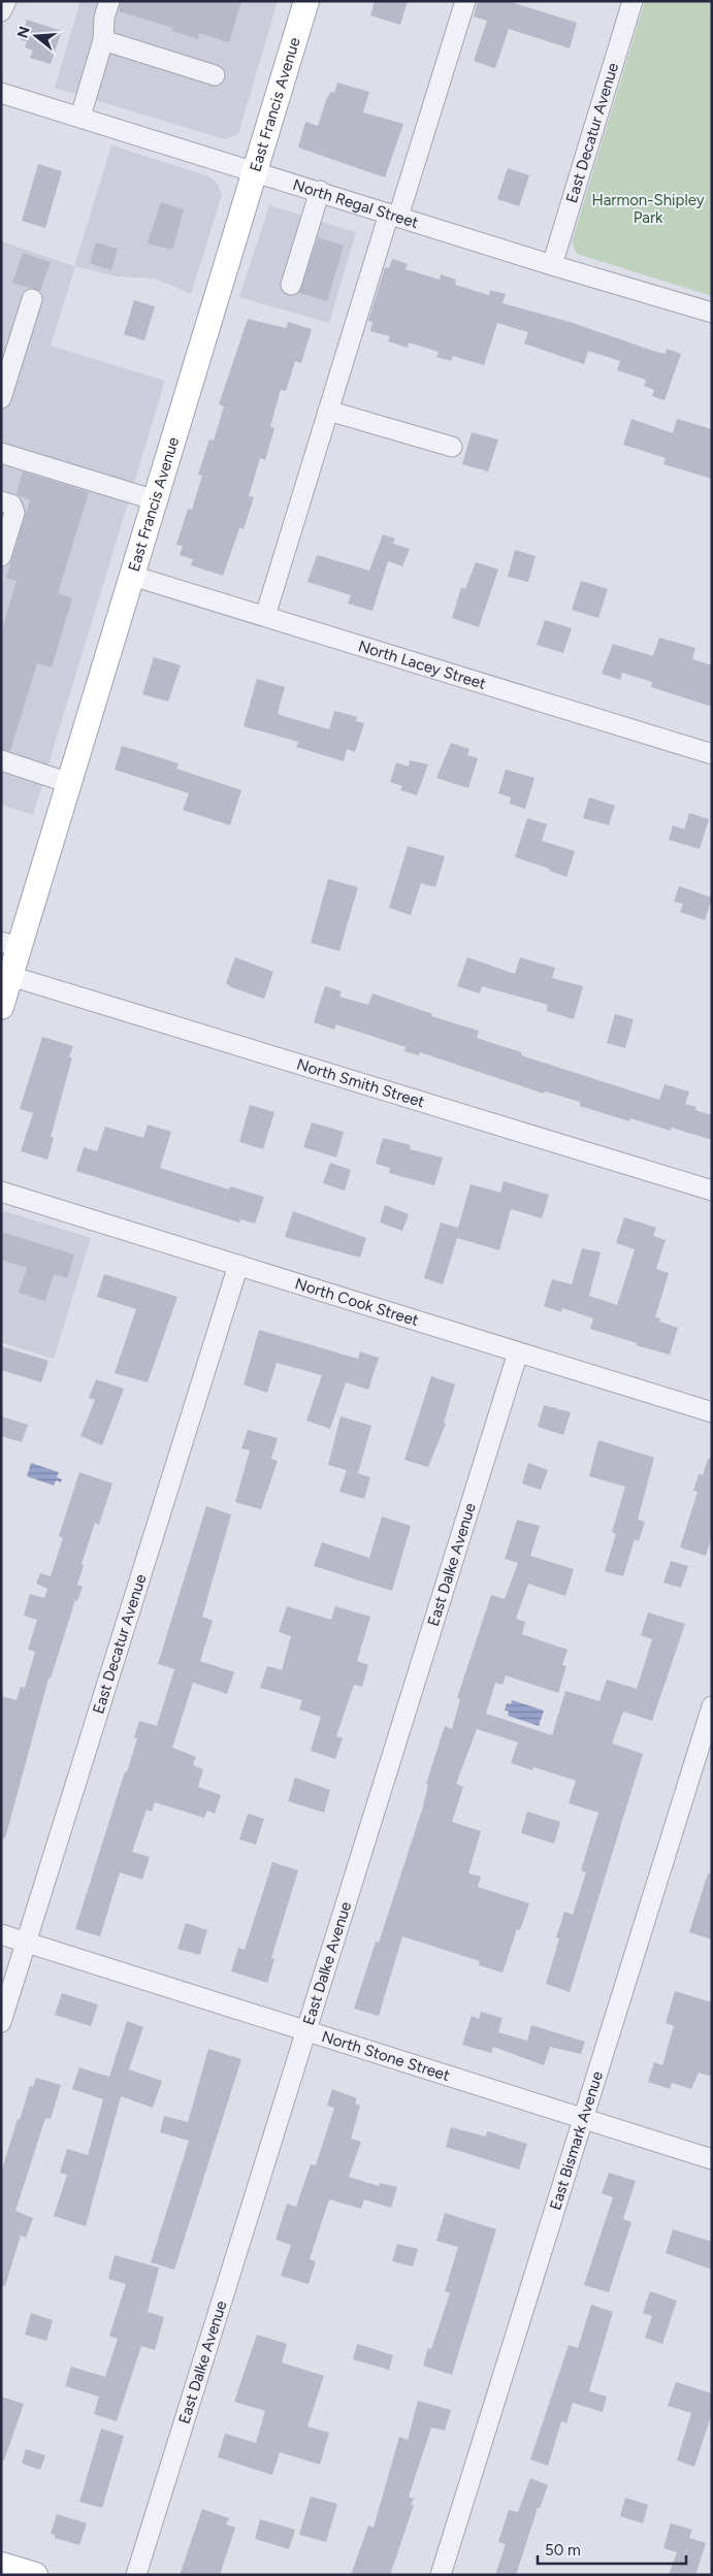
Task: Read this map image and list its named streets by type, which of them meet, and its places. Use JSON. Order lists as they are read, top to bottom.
{
  "streets": {
    "main road": ["East Francis Avenue"],
    "street": [
      "East Decatur Avenue",
      "North Regal Street",
      "North Lacey Street",
      "North Smith Street",
      "North Cook Street",
      "East Dalke Avenue",
      "North Stone Street",
      "East Bismark Avenue"
    ]
  },
  "crossings": [
    ["East Francis Avenue", "North Regal Street"],
    ["East Francis Avenue", "North Lacey Street"],
    ["East Francis Avenue", "North Smith Street"],
    ["East Decatur Avenue", "North Regal Street"],
    ["East Decatur Avenue", "North Cook Street"],
    ["East Decatur Avenue", "North Stone Street"],
    ["North Cook Street", "East Dalke Avenue"],
    ["East Dalke Avenue", "North Stone Street"],
    ["North Stone Street", "East Bismark Avenue"]
  ],
  "parks": ["Harmon-Shipley Park"],
  "scale_bar": "50 m",
  "north": "left"
}
